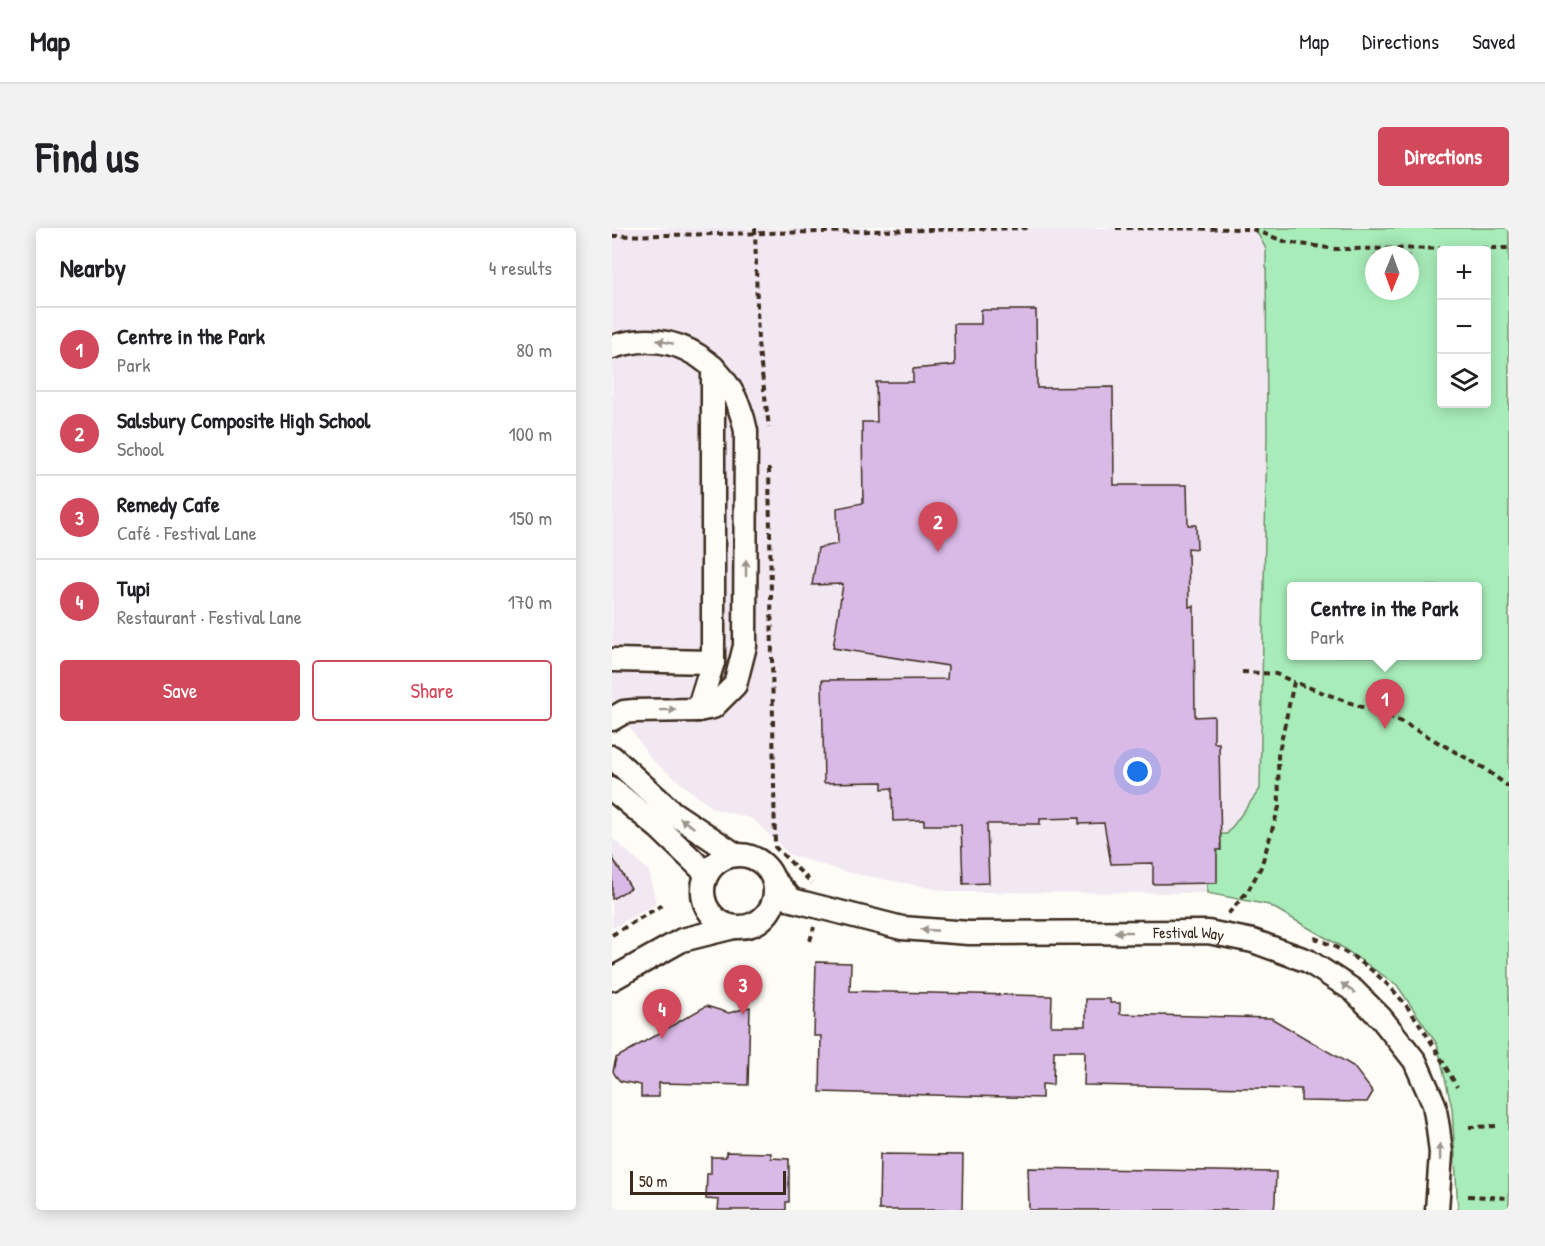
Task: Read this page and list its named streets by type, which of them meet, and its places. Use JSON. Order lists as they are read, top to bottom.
{
  "streets": {
    "street": ["Festival Way"]
  },
  "one_way": ["Festival Way"],
  "scale_bar": "50 m",
  "north": "bottom",
  "page": {
    "header": "Map",
    "nav": ["Map", "Directions", "Saved"],
    "buttons": [
      "Directions",
      ["Save", "Share"]
    ],
    "title": "Find us",
    "heading": ["Nearby", "4 results"],
    "map_buttons": ["+", "−"],
    "list": [
      {
        "mark": "1",
        "name": "Centre in the Park",
        "note": "Park",
        "value": "80 m"
      },
      {
        "mark": "2",
        "name": "Salsbury Composite High School",
        "note": "School",
        "value": "100 m"
      },
      {
        "mark": "3",
        "name": "Remedy Cafe",
        "note": "Café · Festival Lane",
        "value": "150 m"
      },
      {
        "mark": "4",
        "name": "Tupi",
        "note": "Restaurant · Festival Lane",
        "value": "170 m"
      }
    ],
    "pins": [
      "2",
      "1",
      "3",
      "4"
    ],
    "popup": ["Centre in the Park", "Park"],
    "scale": "50 m"
  }
}
